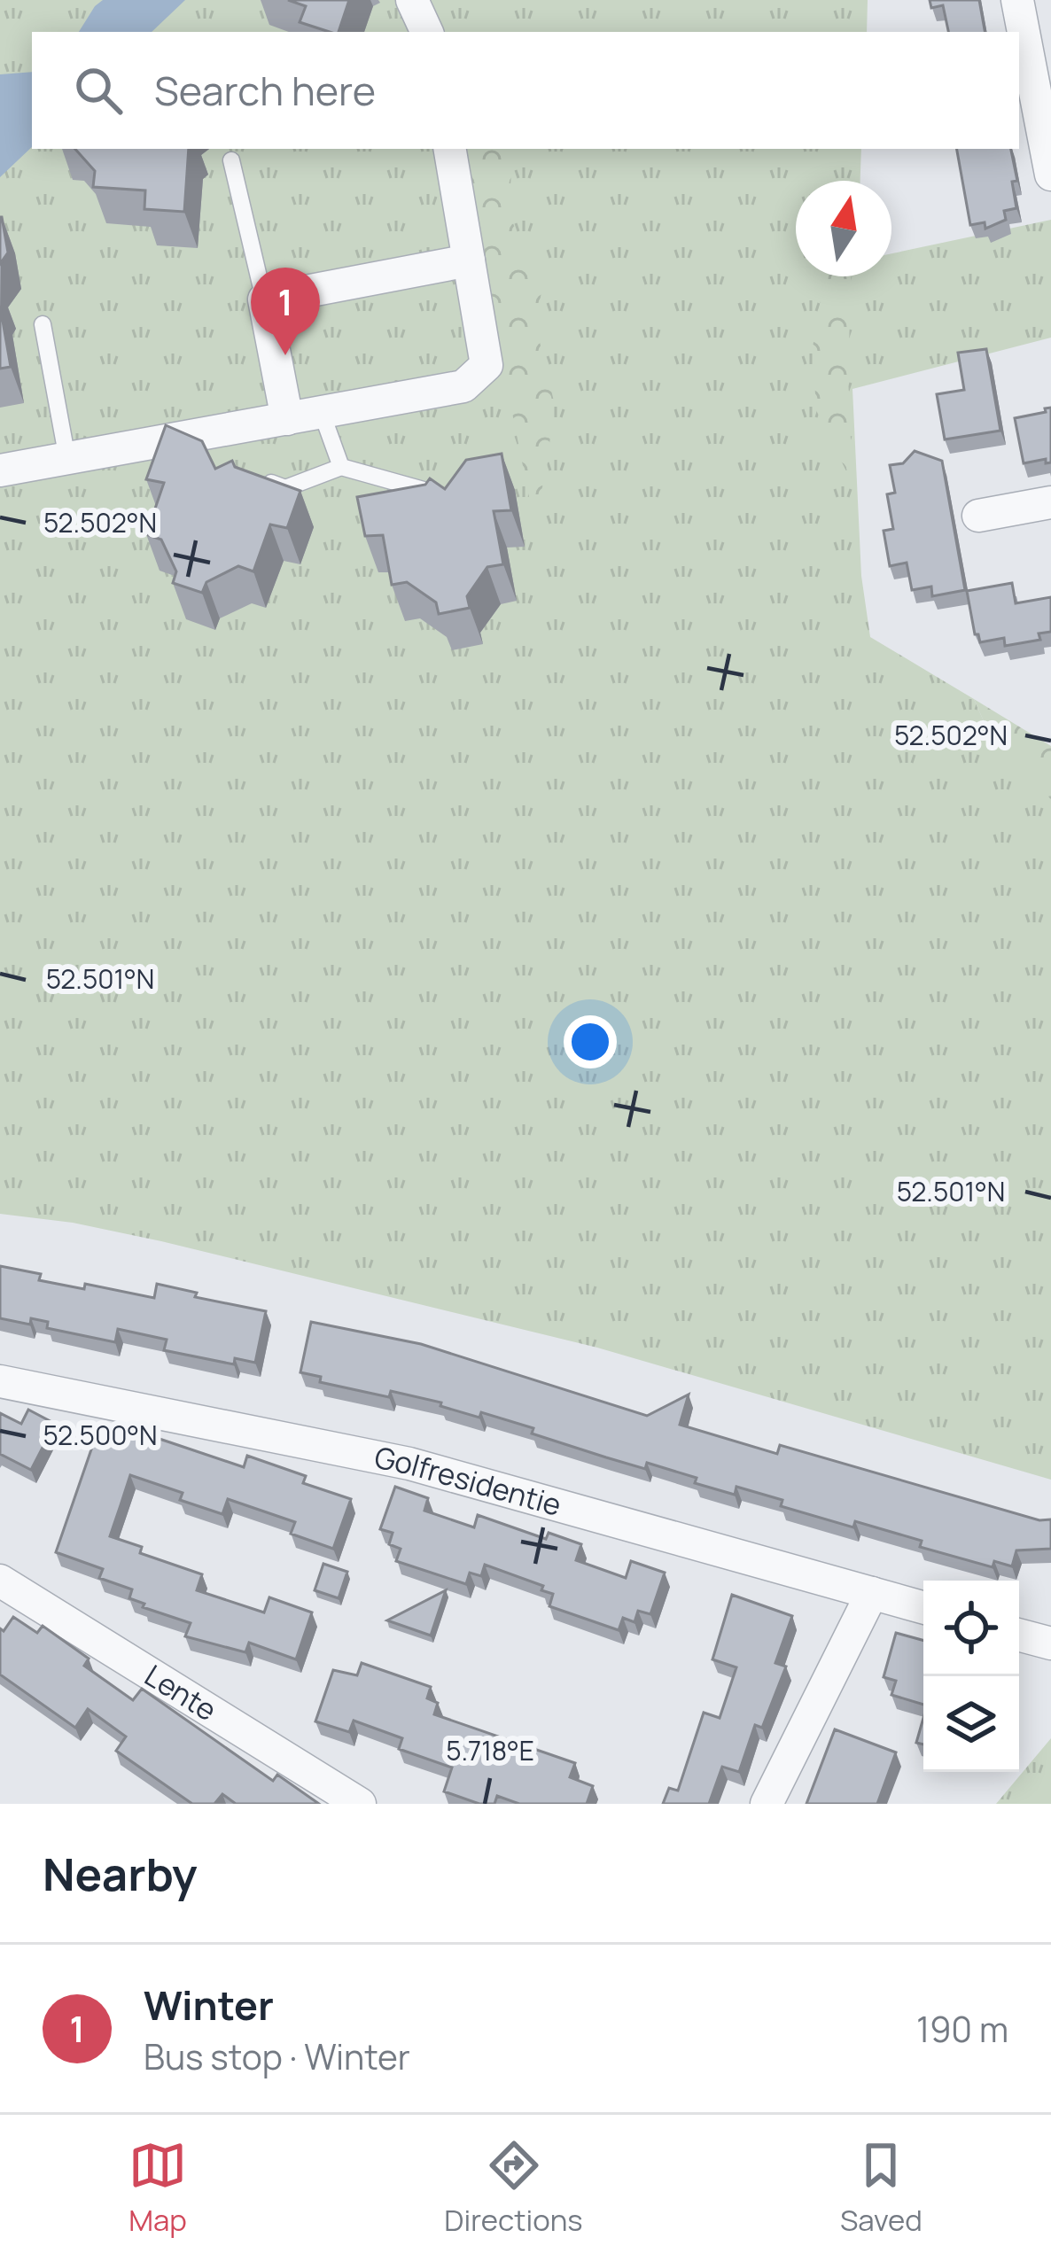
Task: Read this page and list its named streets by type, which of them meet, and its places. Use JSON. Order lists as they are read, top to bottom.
{
  "streets": {
    "street": ["Golfresidentie", "Lente"]
  },
  "north": "top",
  "page": {
    "search": "Search here",
    "pins": "1",
    "heading": "Nearby",
    "list": [
      {
        "mark": "1",
        "name": "Winter",
        "note": "Bus stop · Winter",
        "value": "190 m"
      }
    ],
    "nav": ["Map", "Directions", "Saved"]
  },
  "coordinates": [
    "52.502°N",
    "52.501°N",
    "52.500°N",
    "5.718°E"
  ]
}
